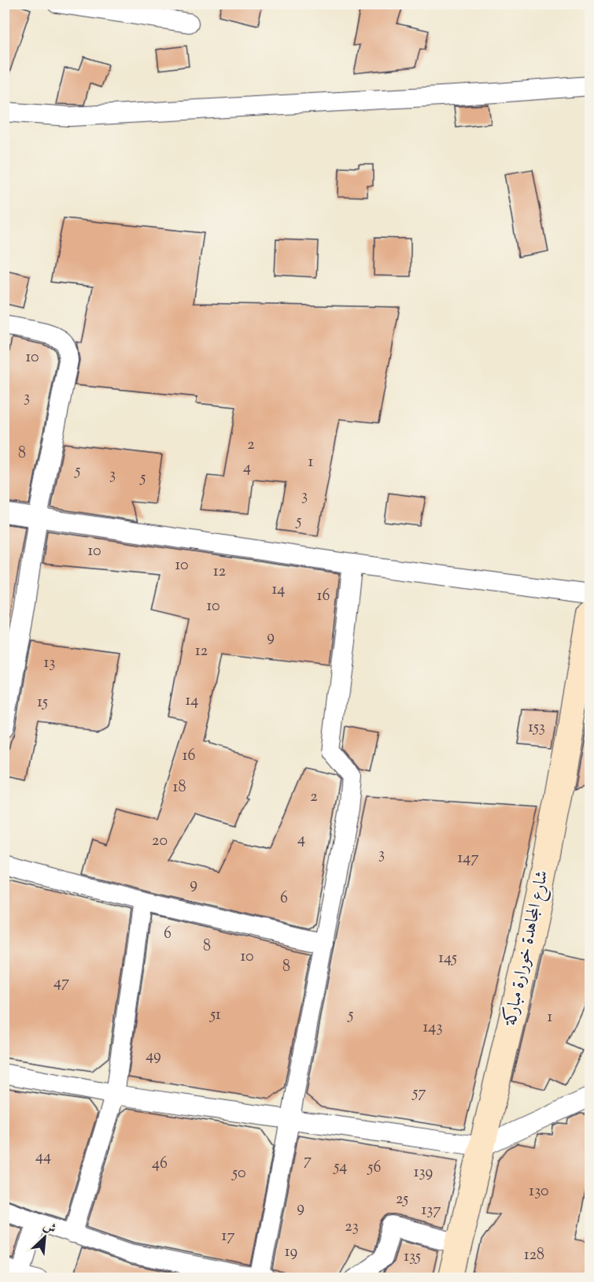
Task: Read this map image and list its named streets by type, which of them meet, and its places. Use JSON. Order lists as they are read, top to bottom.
{
  "streets": {
    "street": ["شارع المجاهدة خورارة مباركة"]
  },
  "house_numbers": [
    "10",
    "3",
    "2",
    "8",
    "1",
    "4",
    "5",
    "3",
    "5",
    "3",
    "5",
    "10",
    "10",
    "12",
    "14",
    "16",
    "10",
    "9",
    "12",
    "13",
    "14",
    "15",
    "153",
    "16",
    "18",
    "2",
    "4",
    "20",
    "3",
    "147",
    "9",
    "6",
    "6",
    "8",
    "10",
    "145",
    "8",
    "47",
    "51",
    "5",
    "1",
    "143",
    "49",
    "57",
    "44",
    "7",
    "46",
    "54",
    "56",
    "139",
    "50",
    "130",
    "25",
    "9",
    "137",
    "23",
    "17",
    "19",
    "128",
    "135"
  ],
  "north": "top right"
}
